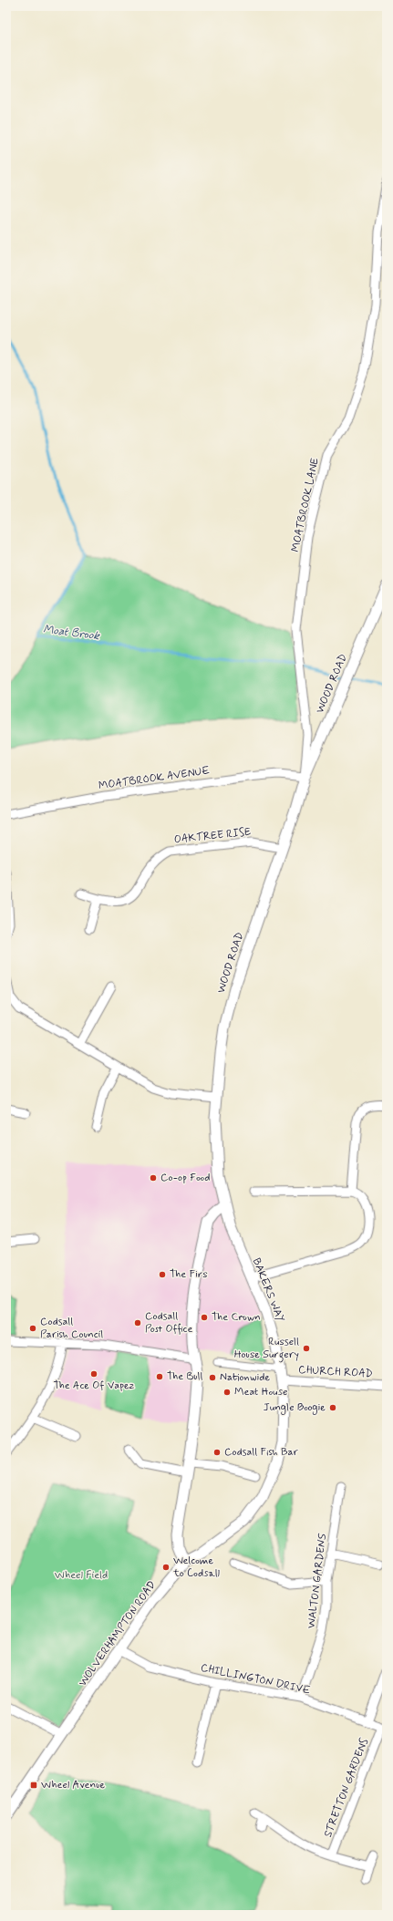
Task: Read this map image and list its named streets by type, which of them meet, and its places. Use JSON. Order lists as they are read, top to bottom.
{
  "streets": {
    "street": [
      "MOATBROOK LANE",
      "WOOD ROAD",
      "MOATBROOK AVENUE",
      "OAKTREE RISE",
      "BAKERS WAY",
      "CHURCH ROAD",
      "WALTON GARDENS",
      "WOLVERHAMPTON ROAD",
      "CHILLINGTON DRIVE",
      "STRETTON GARDENS"
    ]
  },
  "crossings": [
    ["MOATBROOK LANE", "WOOD ROAD"],
    ["MOATBROOK LANE", "MOATBROOK AVENUE"],
    ["WOOD ROAD", "MOATBROOK AVENUE"],
    ["WOOD ROAD", "OAKTREE RISE"],
    ["WOOD ROAD", "BAKERS WAY"],
    ["BAKERS WAY", "CHURCH ROAD"],
    ["BAKERS WAY", "WOLVERHAMPTON ROAD"],
    ["WALTON GARDENS", "CHILLINGTON DRIVE"],
    ["WOLVERHAMPTON ROAD", "CHILLINGTON DRIVE"],
    ["CHILLINGTON DRIVE", "STRETTON GARDENS"]
  ],
  "water": ["Moat Brook"],
  "parks": ["Wheel Field"],
  "places": {
    "other": [
      "Co-op Food",
      "The Firs",
      "The Crown",
      "Codsall Post Office",
      "Codsall Parish Council",
      "Russell House Surgery",
      "The Ace Of Vapez",
      "The Bull",
      "Nationwide",
      "Meat House",
      "Jungle Boogie",
      "Codsall Fish Bar",
      "Welcome to Codsall"
    ],
    "transit": ["Wheel Avenue"]
  }
}
